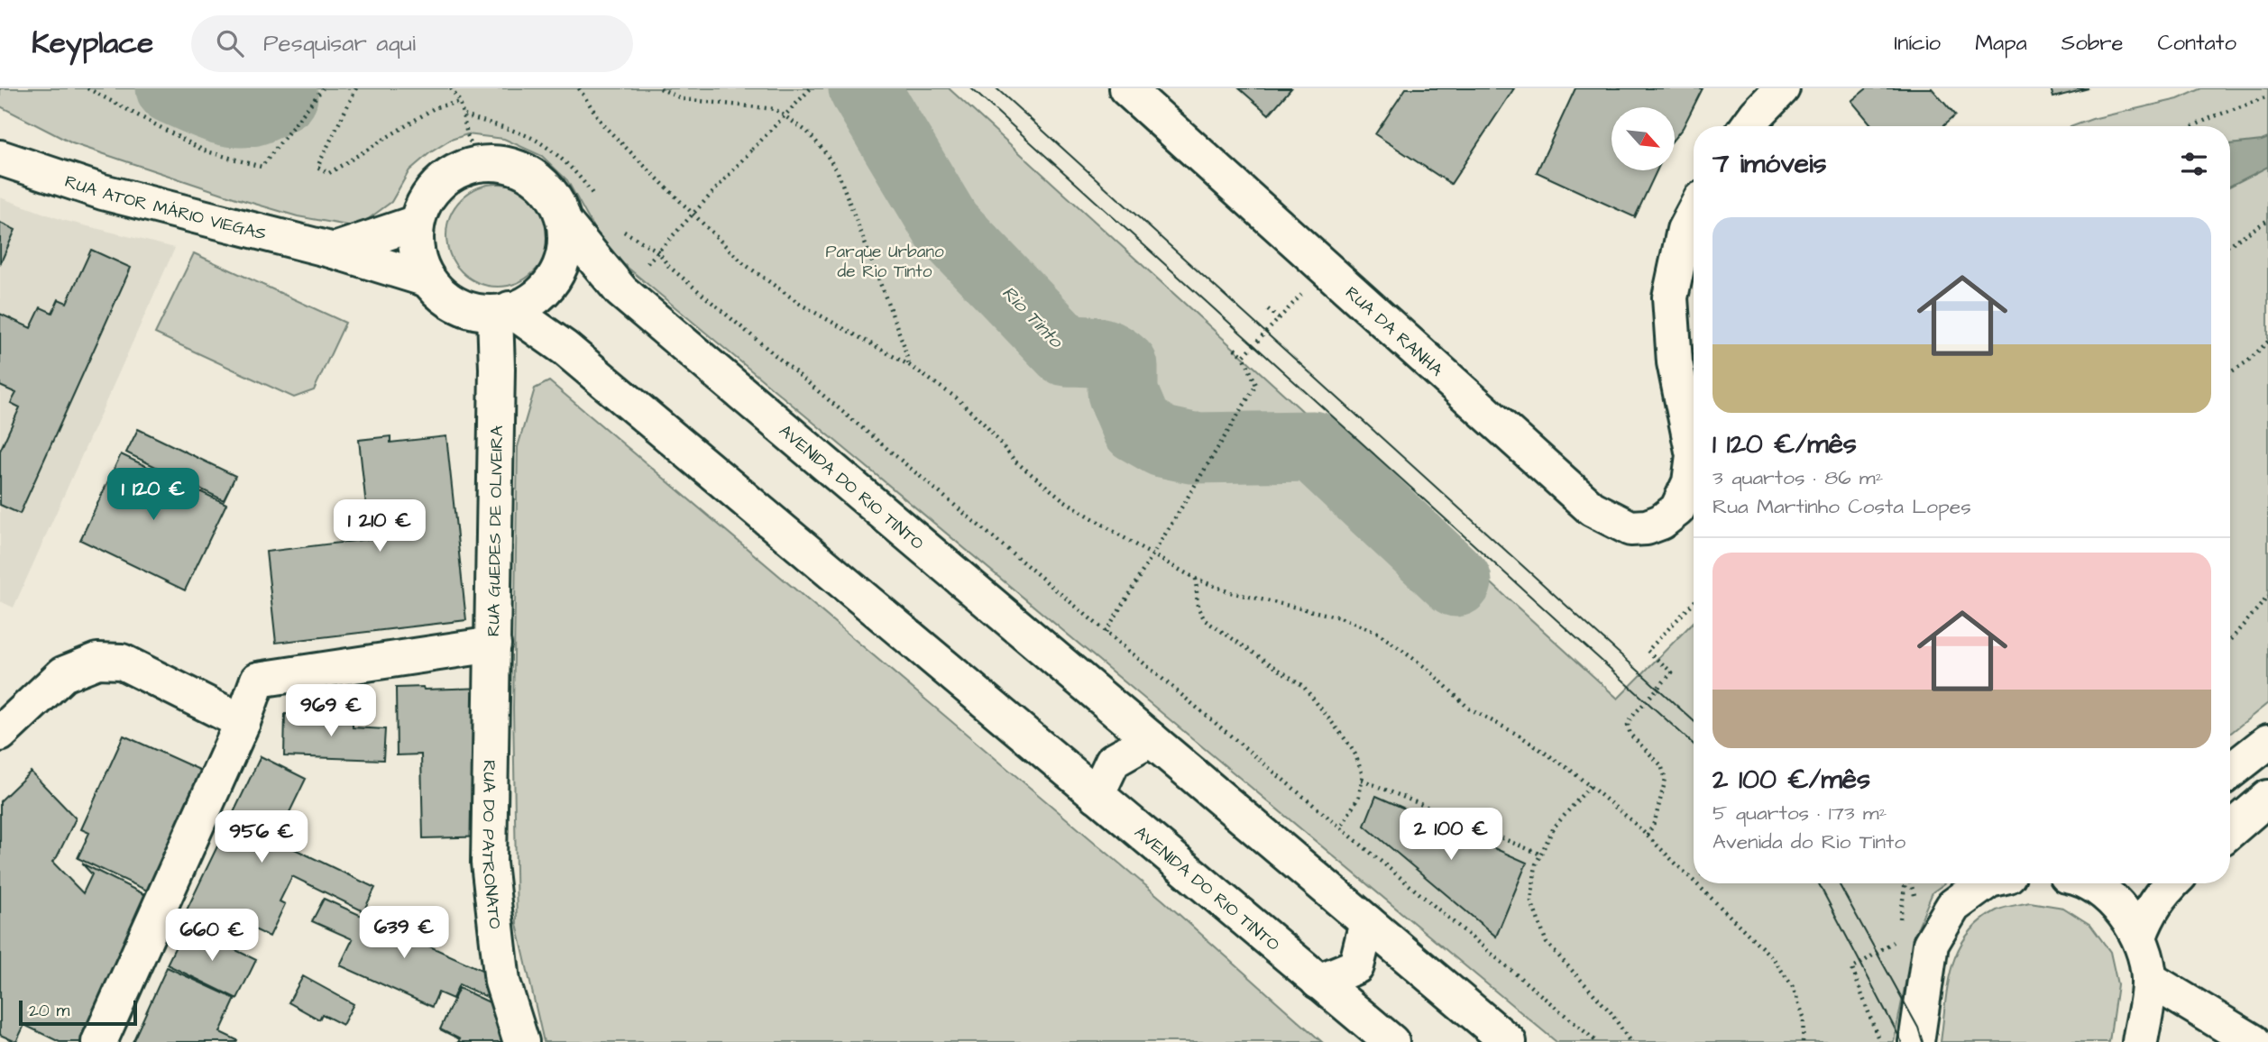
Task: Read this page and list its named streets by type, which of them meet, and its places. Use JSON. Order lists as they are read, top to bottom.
{
  "streets": {
    "street": [
      "RUA ATOR MÁRIO VIEGAS",
      "RUA DA RANHA",
      "AVENIDA DO RIO TINTO",
      "RUA GUEDES DE OLIVEIRA",
      "RUA DO PATRONATO"
    ]
  },
  "crossings": [
    ["RUA ATOR MÁRIO VIEGAS", "AVENIDA DO RIO TINTO"],
    ["RUA ATOR MÁRIO VIEGAS", "RUA GUEDES DE OLIVEIRA"],
    ["AVENIDA DO RIO TINTO", "RUA GUEDES DE OLIVEIRA"],
    ["RUA GUEDES DE OLIVEIRA", "RUA DO PATRONATO"]
  ],
  "water": ["Rio Tinto"],
  "parks": ["Parque Urbano de Rio Tinto"],
  "scale_bar": "20 m",
  "north": "bottom right",
  "page": {
    "header": "Keyplace",
    "search": "Pesquisar aqui",
    "nav": [
      "Início",
      "Mapa",
      "Sobre",
      "Contato"
    ],
    "heading": "7 imóveis",
    "list": [
      {
        "name": "1 120 €/mês",
        "note": "3 quartos · 86 m² · Rua Martinho Costa Lopes"
      },
      {
        "name": "2 100 €/mês",
        "note": "5 quartos · 173 m² · Avenida do Rio Tinto"
      }
    ],
    "price": [
      "1 120 €",
      "1 210 €",
      "969 €",
      "2 100 €",
      "956 €",
      "639 €",
      "660 €"
    ],
    "scale": "20 m"
  }
}
